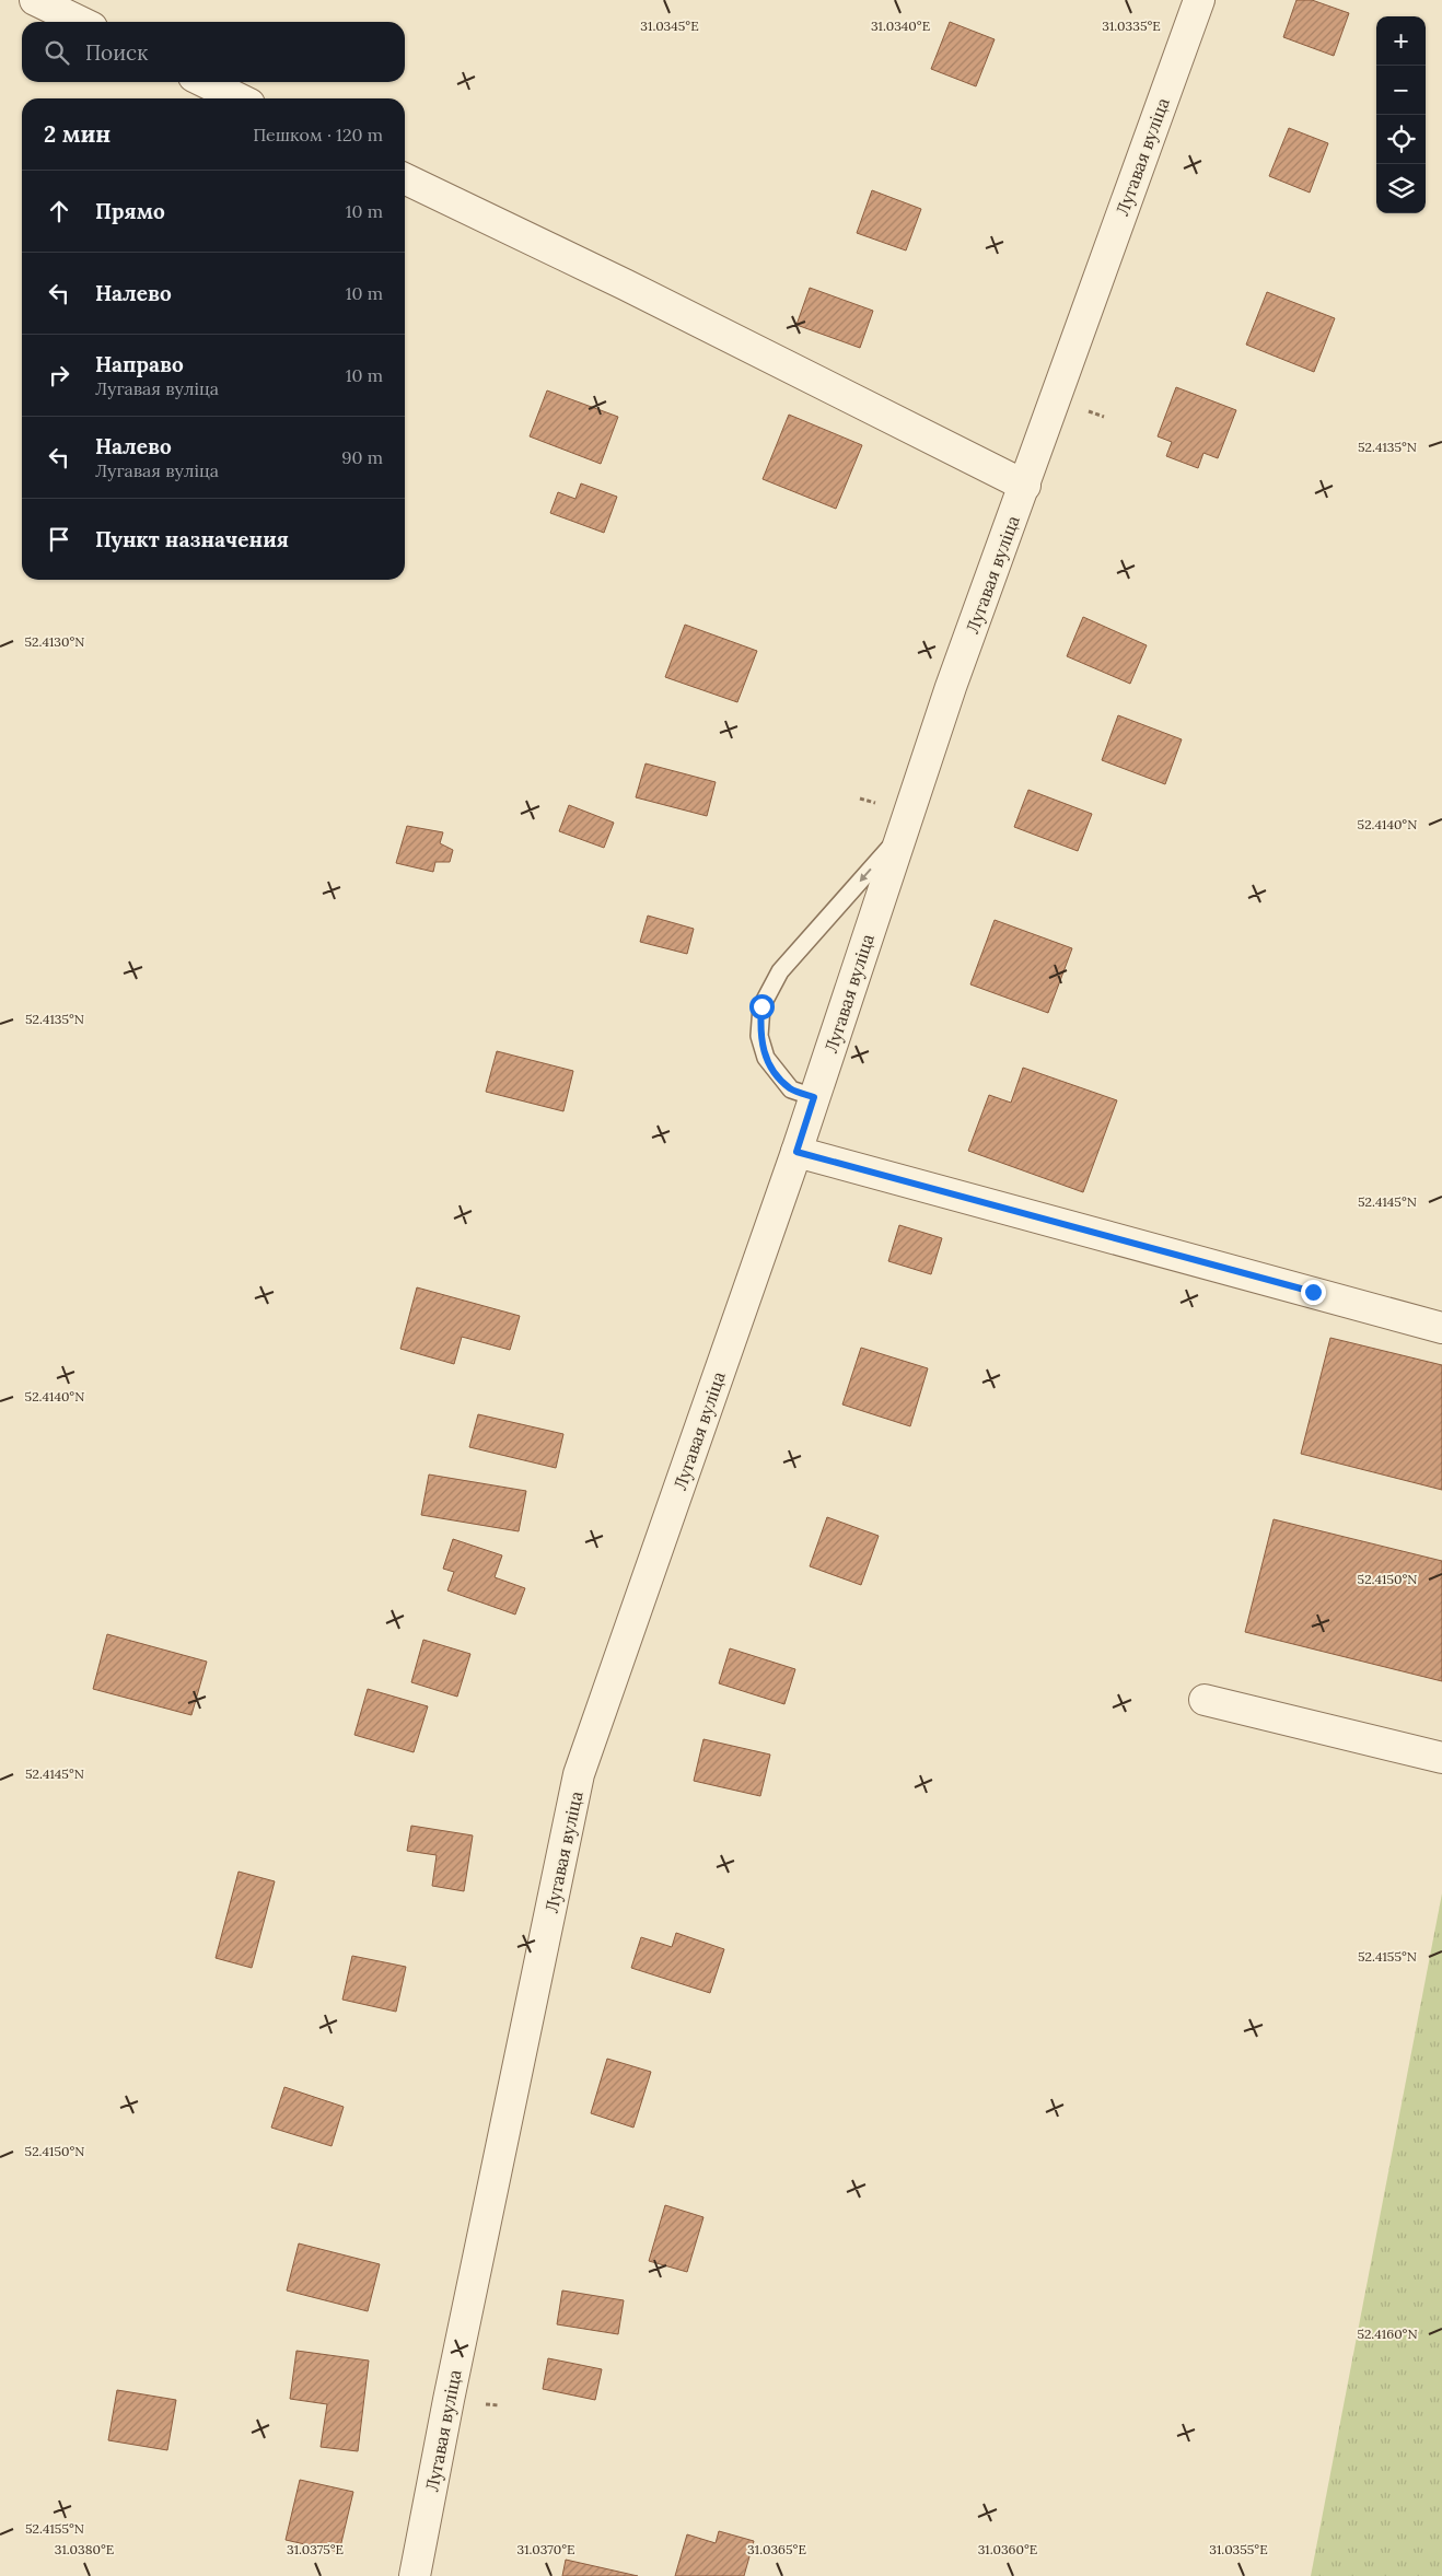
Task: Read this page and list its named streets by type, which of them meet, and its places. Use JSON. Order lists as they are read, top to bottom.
{
  "streets": {
    "street": ["Лугавая вуліца"]
  },
  "page": {
    "map_buttons": ["+", "−"],
    "search": "Поиск",
    "heading": ["2 мин", "Пешком · 120 m"],
    "list": [
      ["Прямо", "10 m"],
      ["Налево", "10 m"],
      ["Направо", "Лугавая вуліца", "10 m"],
      ["Налево", "Лугавая вуліца", "90 m"],
      "Пункт назначения"
    ]
  },
  "coordinates": [
    "31.0345°E",
    "31.0340°E",
    "31.0335°E",
    "52.4135°N",
    "52.4130°N",
    "52.4140°N",
    "52.4145°N",
    "52.4150°N",
    "52.4155°N",
    "52.4160°N",
    "31.0380°E",
    "31.0375°E",
    "31.0370°E",
    "31.0365°E",
    "31.0360°E",
    "31.0355°E"
  ]
}
